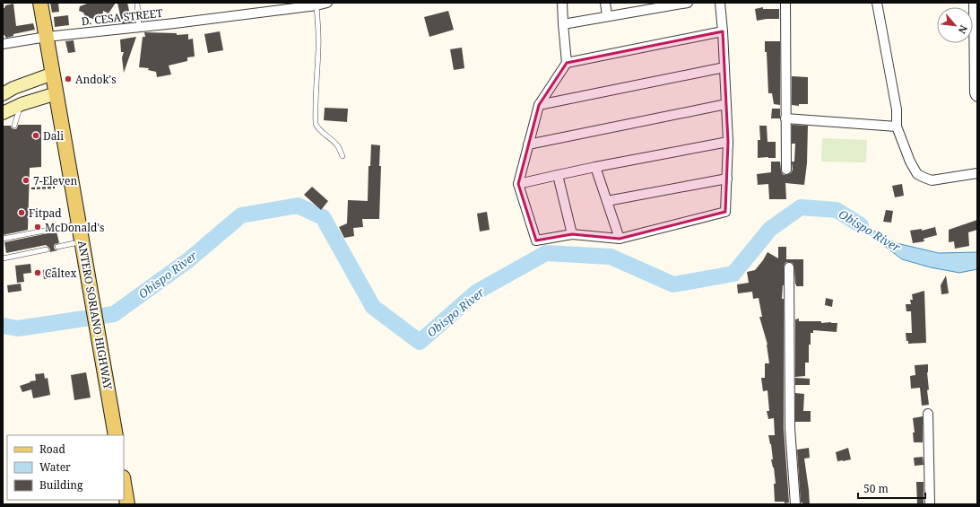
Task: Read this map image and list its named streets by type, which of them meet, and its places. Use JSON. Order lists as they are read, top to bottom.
{
  "streets": {
    "main road": ["ANTERO SORIANO HIGHWAY"],
    "street": ["D. CESA STREET"]
  },
  "crossings": [
    ["D. CESA STREET", "ANTERO SORIANO HIGHWAY"]
  ],
  "water": ["Obispo River"],
  "places": [
    "Andok's",
    "Dali",
    "7-Eleven",
    "Fitpad",
    "McDonald's",
    "Caltex"
  ],
  "legend": ["Road", "Water", "Building"],
  "scale_bar": "50 m",
  "north": "bottom right"
}
